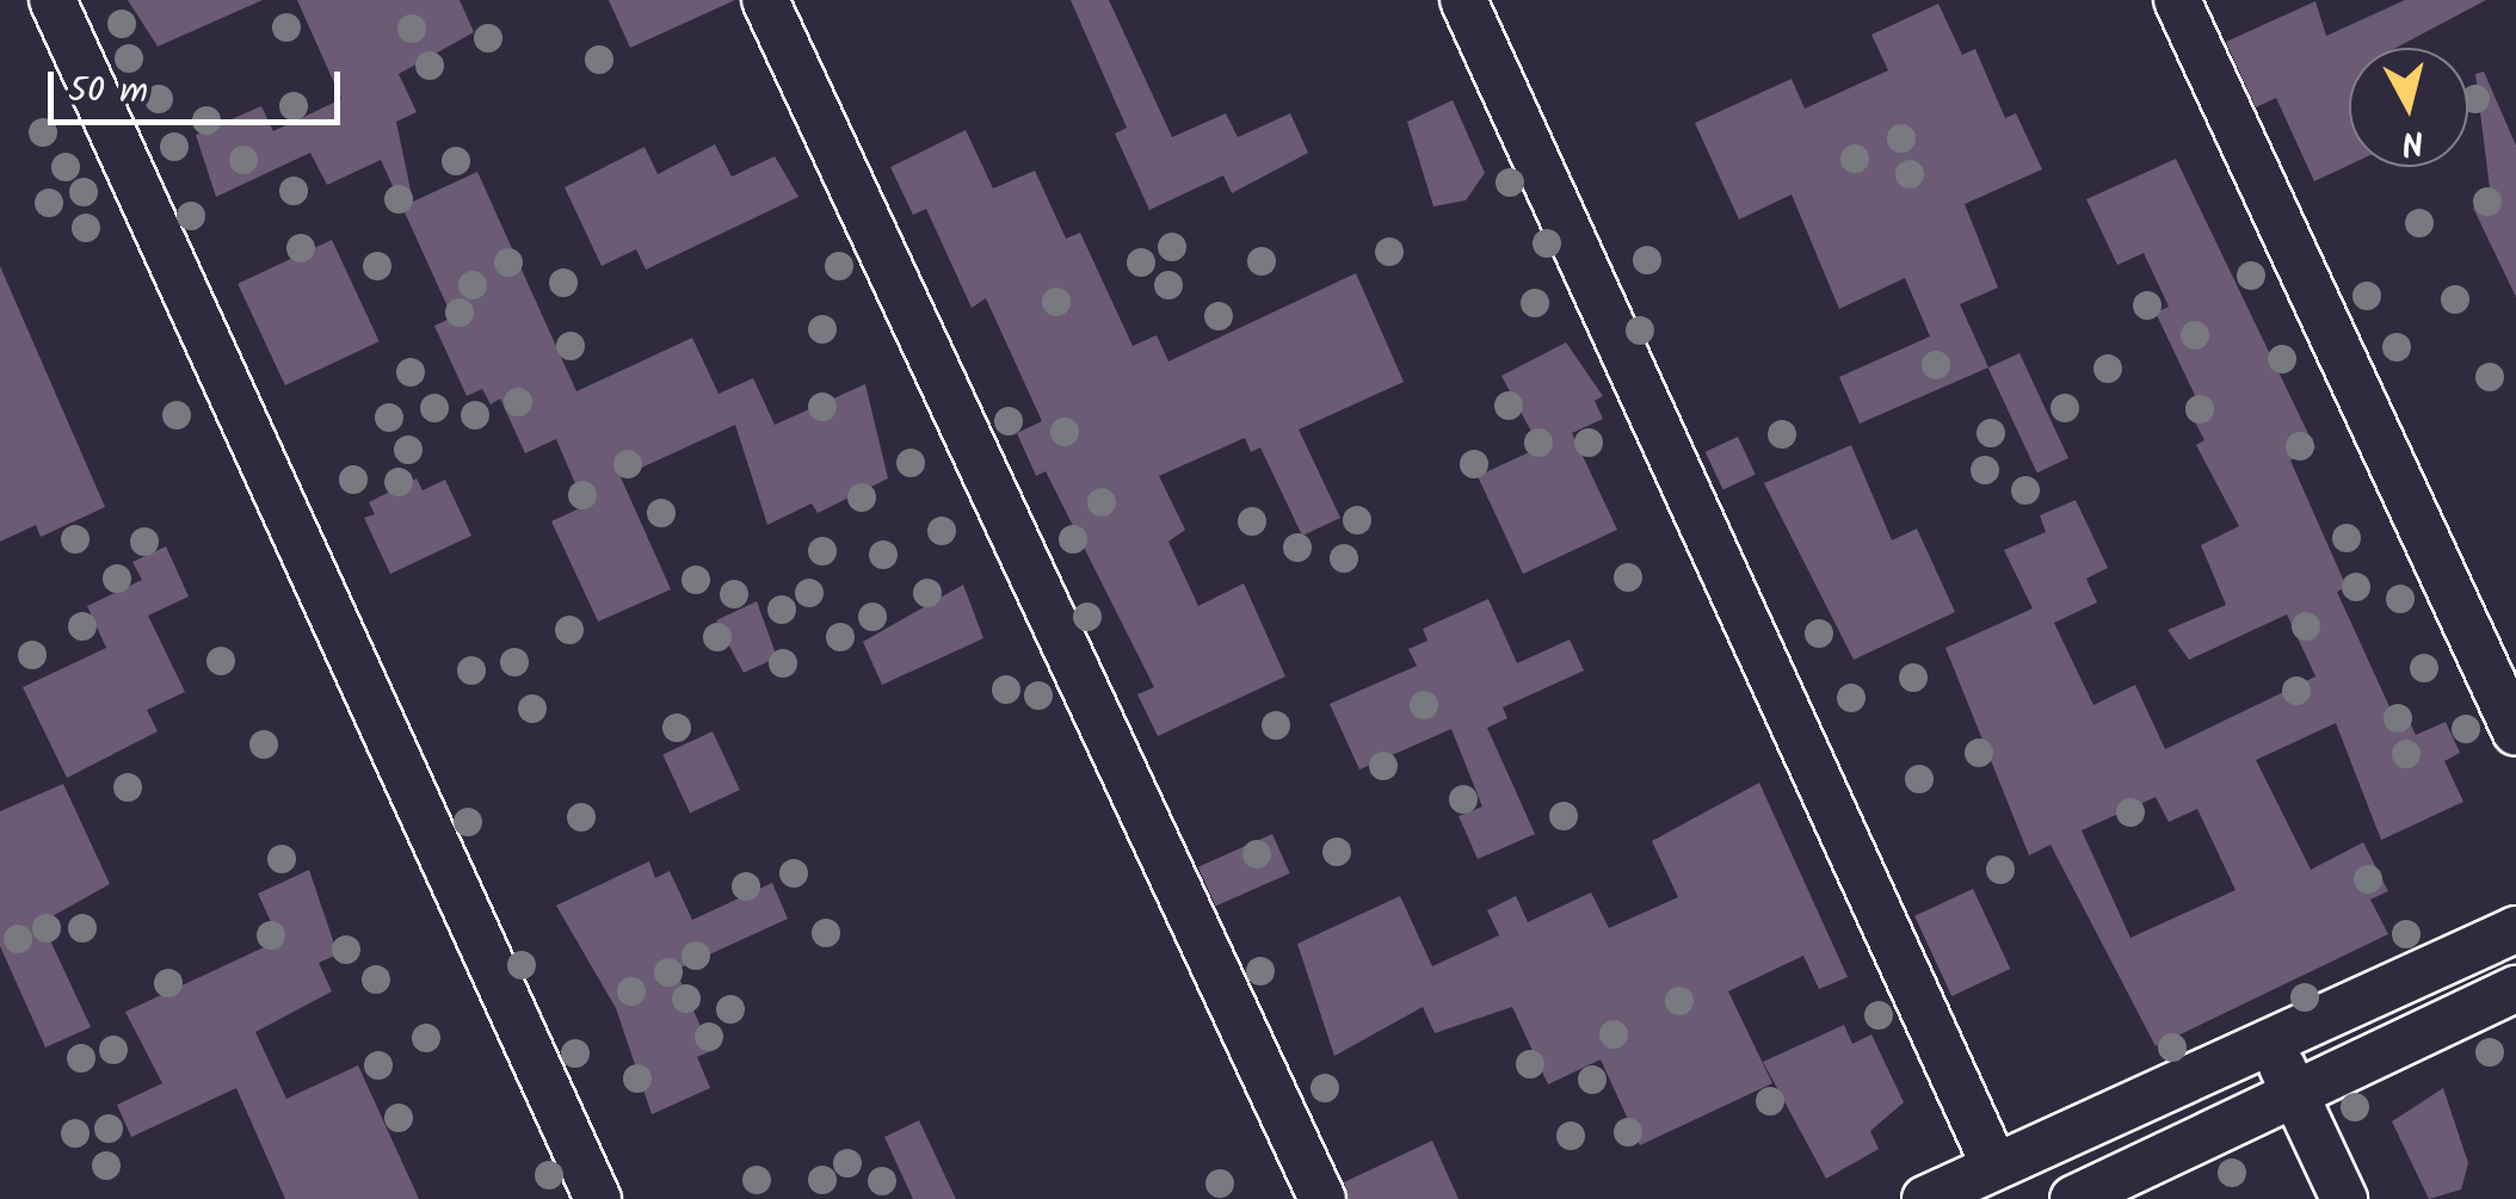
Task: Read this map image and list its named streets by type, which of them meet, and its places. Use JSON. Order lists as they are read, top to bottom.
{
  "scale_bar": "50 m",
  "north": "bottom"
}
